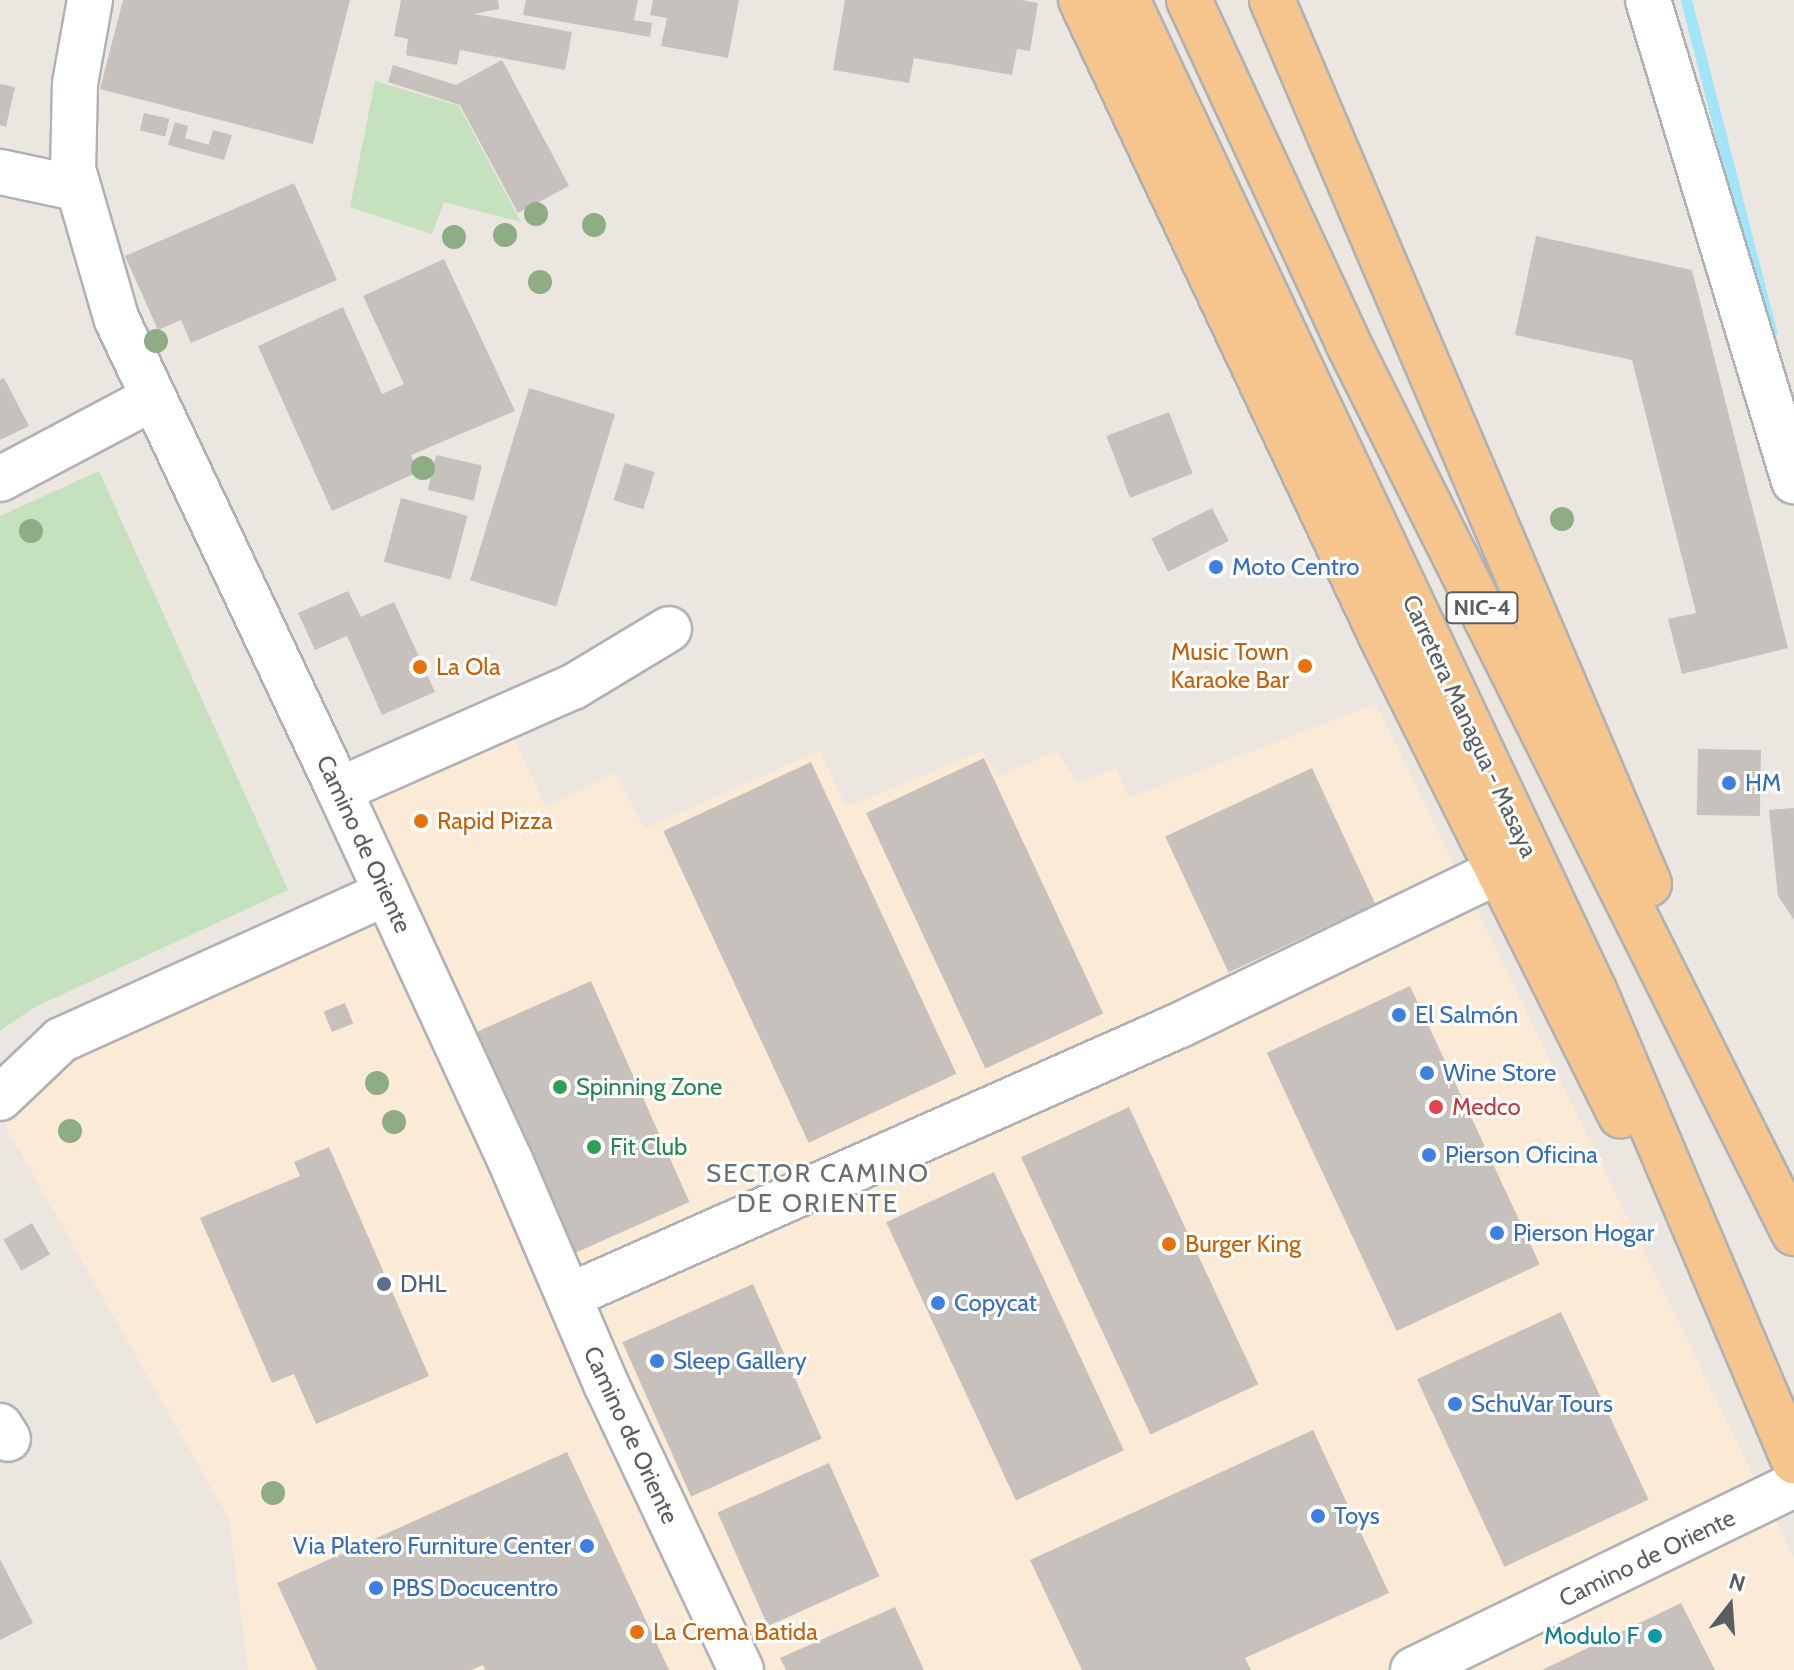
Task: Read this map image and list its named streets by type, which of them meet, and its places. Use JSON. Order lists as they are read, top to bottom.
{
  "streets": {
    "highway": ["NIC-4", "Carretera Managua - Masaya"],
    "street": ["Camino de Oriente"]
  },
  "districts": ["SECTOR CAMINO DE ORIENTE"],
  "places": [
    "Moto Centro",
    "Music Town Karaoke Bar",
    "La Ola",
    "HM",
    "Rapid Pizza",
    "El Salmón",
    "Wine Store",
    "Spinning Zone",
    "Medco",
    "Fit Club",
    "Pierson Oficina",
    "Pierson Hogar",
    "Burger King",
    "DHL",
    "Copycat",
    "Sleep Gallery",
    "SchuVar Tours",
    "Toys",
    "Via Platero Furniture Center",
    "PBS Docucentro",
    "La Crema Batida",
    "Modulo F"
  ],
  "north": "top"
}
